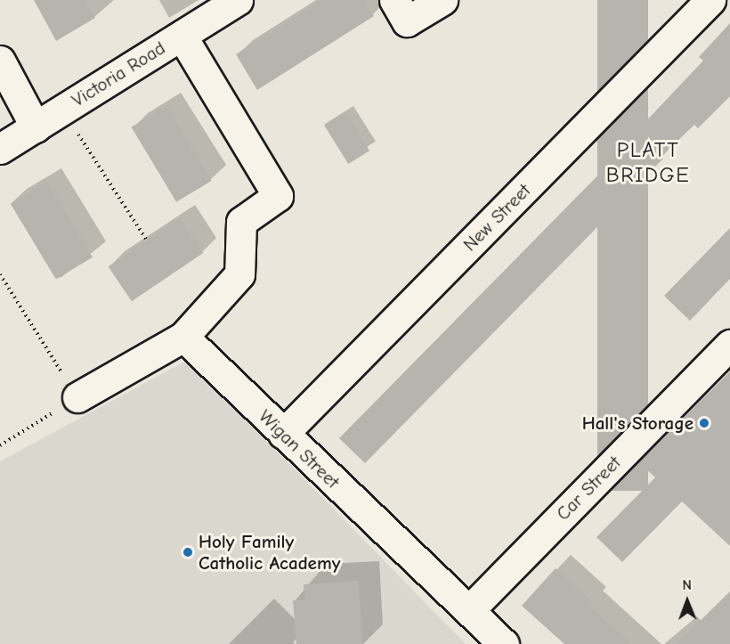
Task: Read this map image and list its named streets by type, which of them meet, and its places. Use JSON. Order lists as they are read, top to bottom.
{
  "streets": {
    "street": [
      "Victoria Road",
      "New Street",
      "Wigan Street",
      "Car Street"
    ]
  },
  "crossings": [
    ["New Street", "Wigan Street"],
    ["Wigan Street", "Car Street"]
  ],
  "districts": ["PLATT BRIDGE"],
  "places": ["Hall's Storage", "Holy Family Catholic Academy"],
  "north": "top"
}
